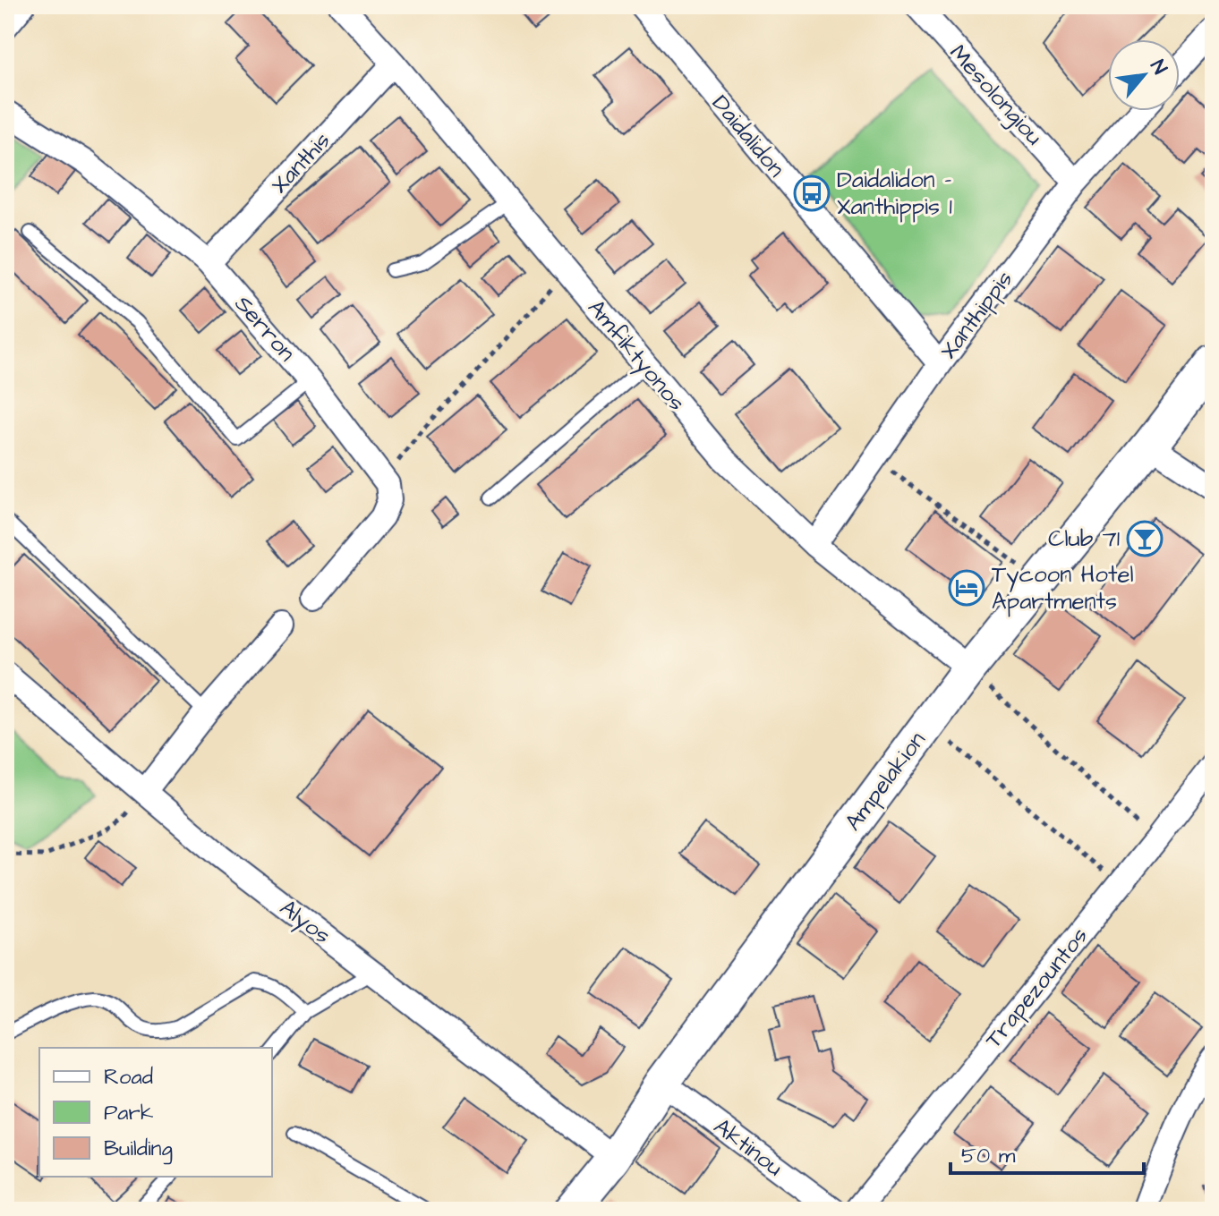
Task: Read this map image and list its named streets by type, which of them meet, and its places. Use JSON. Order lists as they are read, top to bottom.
{
  "streets": {
    "street": [
      "Mesolongiou",
      "Daidalidon",
      "Xanthis",
      "Xanthippis",
      "Serron",
      "Amfiktyonos",
      "Ampelakion",
      "Alyos",
      "Trapezountos",
      "Aktinou"
    ]
  },
  "crossings": [
    ["Mesolongiou", "Xanthippis"],
    ["Daidalidon", "Xanthippis"],
    ["Xanthis", "Serron"],
    ["Xanthis", "Amfiktyonos"],
    ["Xanthippis", "Amfiktyonos"],
    ["Amfiktyonos", "Ampelakion"],
    ["Ampelakion", "Alyos"],
    ["Ampelakion", "Aktinou"]
  ],
  "places": {
    "bus stop": ["Daidalidon - Xanthippis 1"],
    "bar": ["Club 71"],
    "hotel": ["Tycoon Hotel Apartments"]
  },
  "legend": ["Road", "Park", "Building"],
  "scale_bar": "50 m",
  "north": "top right"
}
